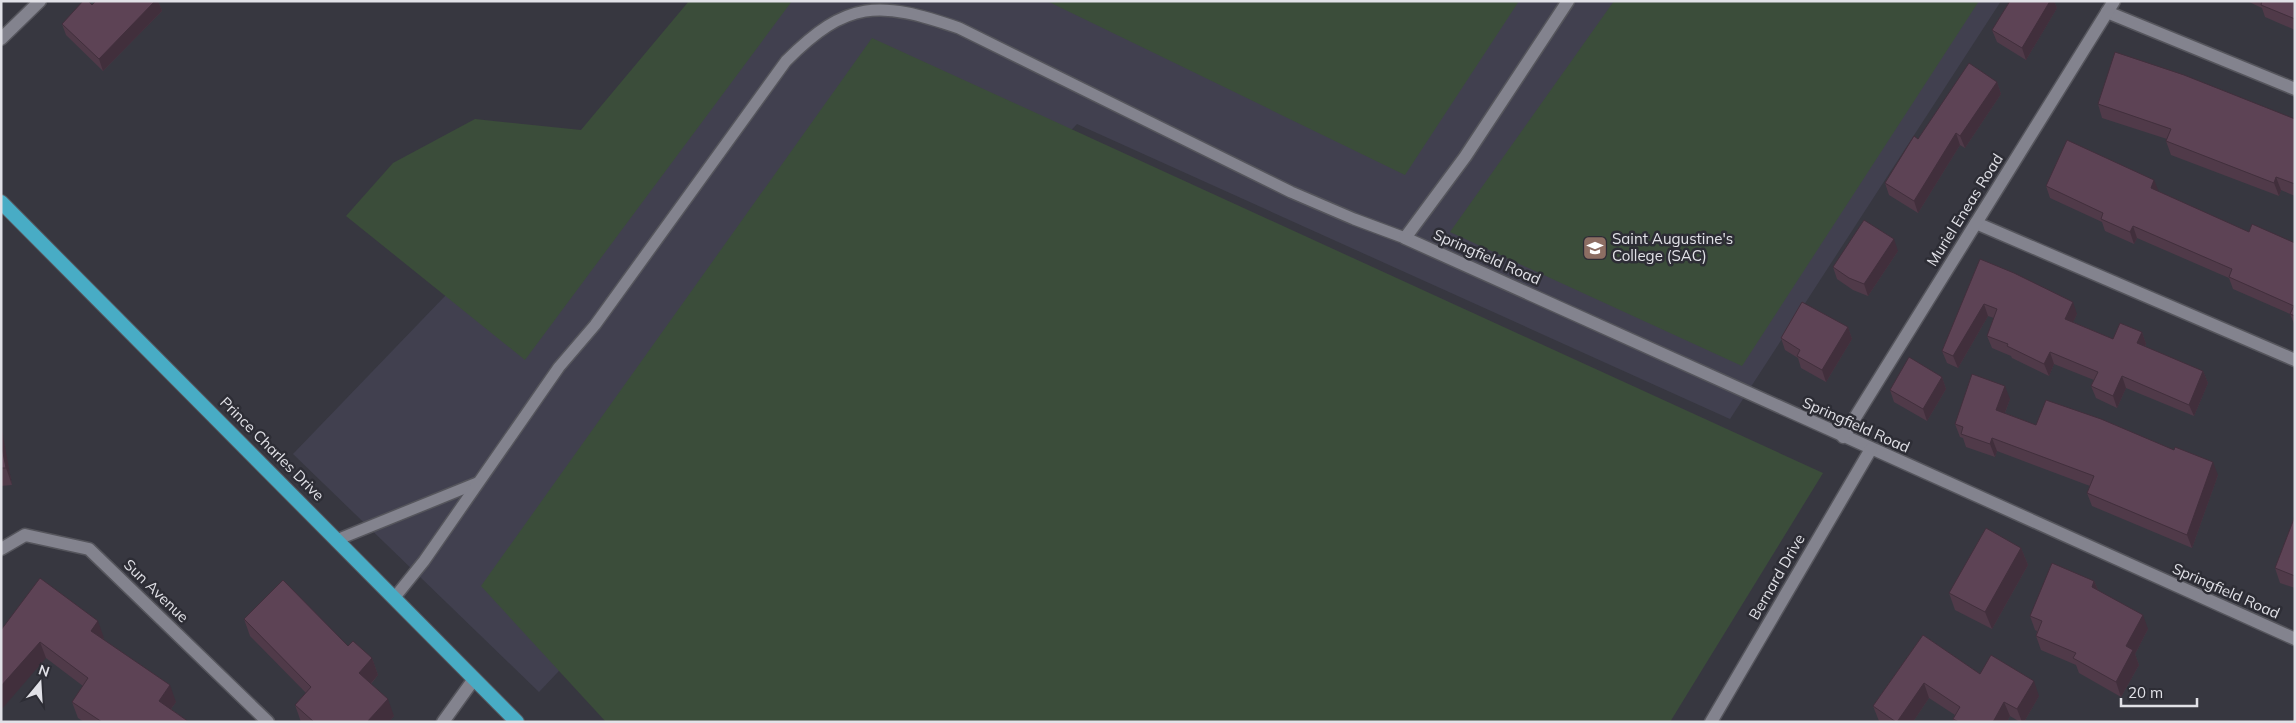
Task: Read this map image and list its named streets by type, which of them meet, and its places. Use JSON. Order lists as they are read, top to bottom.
{
  "streets": {
    "highway": ["Prince Charles Drive"],
    "street": [
      "Muriel Eneas Road",
      "Springfield Road",
      "Bernard Drive",
      "Sun Avenue"
    ]
  },
  "crossings": [
    ["Muriel Eneas Road", "Springfield Road"],
    ["Springfield Road", "Bernard Drive"]
  ],
  "places": {
    "school or university": ["Saint Augustine's College (SAC)"]
  },
  "scale_bar": "20 m",
  "north": "top"
}
